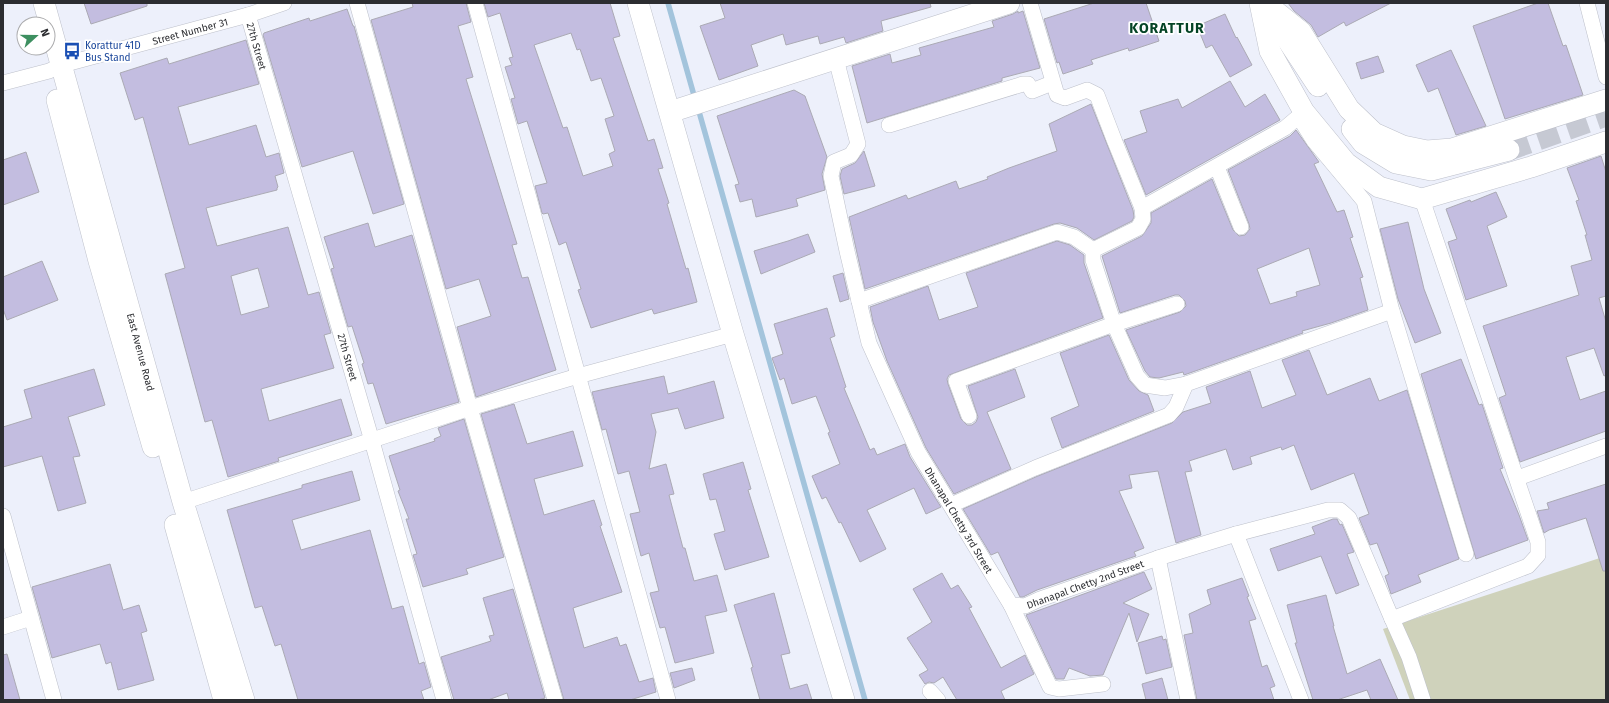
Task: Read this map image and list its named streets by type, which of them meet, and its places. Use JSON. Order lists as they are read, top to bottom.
{
  "streets": {
    "street": [
      "Street Number 31",
      "27th Street",
      "East Avenue Road",
      "Dhanapal Chetty 3rd Street",
      "Dhanapal Chetty 2nd Street"
    ]
  },
  "crossings": [
    ["Street Number 31", "27th Street"],
    ["Street Number 31", "East Avenue Road"],
    ["Dhanapal Chetty 3rd Street", "Dhanapal Chetty 2nd Street"]
  ],
  "districts": ["KORATTUR"],
  "places": {
    "bus stop": ["Korattur 41D Bus Stand"]
  },
  "north": "right"
}
